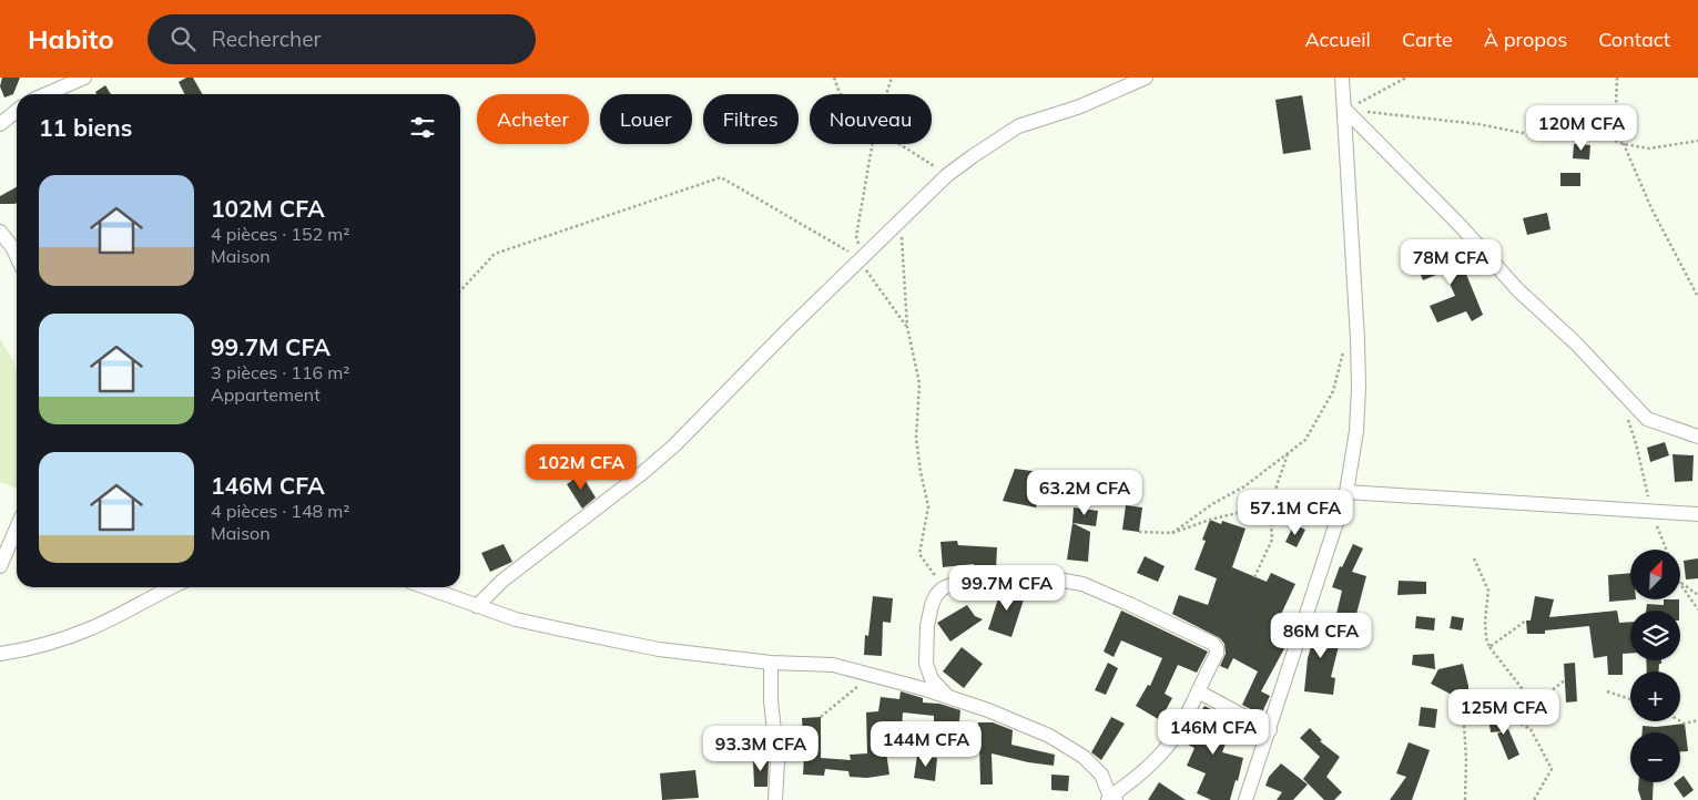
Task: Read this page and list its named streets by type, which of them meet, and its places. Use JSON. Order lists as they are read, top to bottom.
{
  "north": "top right",
  "page": {
    "header": "Habito",
    "search": "Rechercher",
    "nav": [
      "Accueil",
      "Carte",
      "À propos",
      "Contact"
    ],
    "chip": [
      "Acheter",
      "Louer",
      "Filtres",
      "Nouveau"
    ],
    "heading": "11 biens",
    "price": [
      "120M CFA",
      "78M CFA",
      "102M CFA",
      "63.2M CFA",
      "57.1M CFA",
      "99.7M CFA",
      "86M CFA",
      "125M CFA",
      "146M CFA",
      "144M CFA",
      "93.3M CFA"
    ],
    "list": [
      {
        "name": "102M CFA",
        "note": "4 pièces · 152 m² · Maison"
      },
      {
        "name": "99.7M CFA",
        "note": "3 pièces · 116 m² · Appartement"
      },
      {
        "name": "146M CFA",
        "note": "4 pièces · 148 m² · Maison"
      }
    ],
    "map_buttons": ["+", "−"]
  }
}
